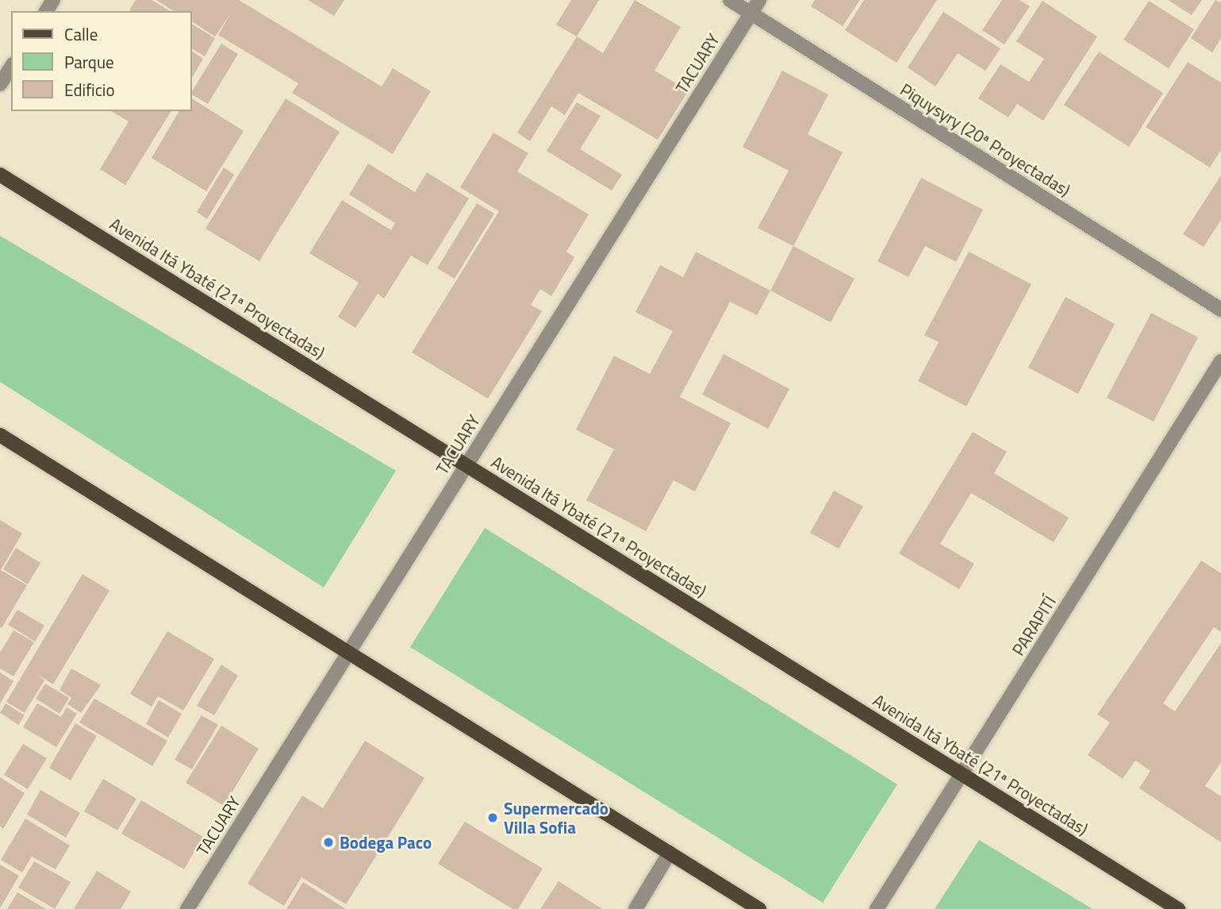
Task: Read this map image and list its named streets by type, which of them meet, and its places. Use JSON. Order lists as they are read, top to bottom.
{
  "streets": {
    "main road": ["Avenida Itá Ybaté (21ª Proyectadas)"],
    "street": ["TACUARY", "Piquysyry (20ª Proyectadas)", "PARAPITÍ"]
  },
  "crossings": [
    ["TACUARY", "Piquysyry (20ª Proyectadas)"],
    ["TACUARY", "Avenida Itá Ybaté (21ª Proyectadas)"],
    ["Avenida Itá Ybaté (21ª Proyectadas)", "PARAPITÍ"]
  ],
  "places": ["Supermercado Villa Sofia", "Bodega Paco"],
  "legend": ["Calle", "Parque", "Edificio"]
}
